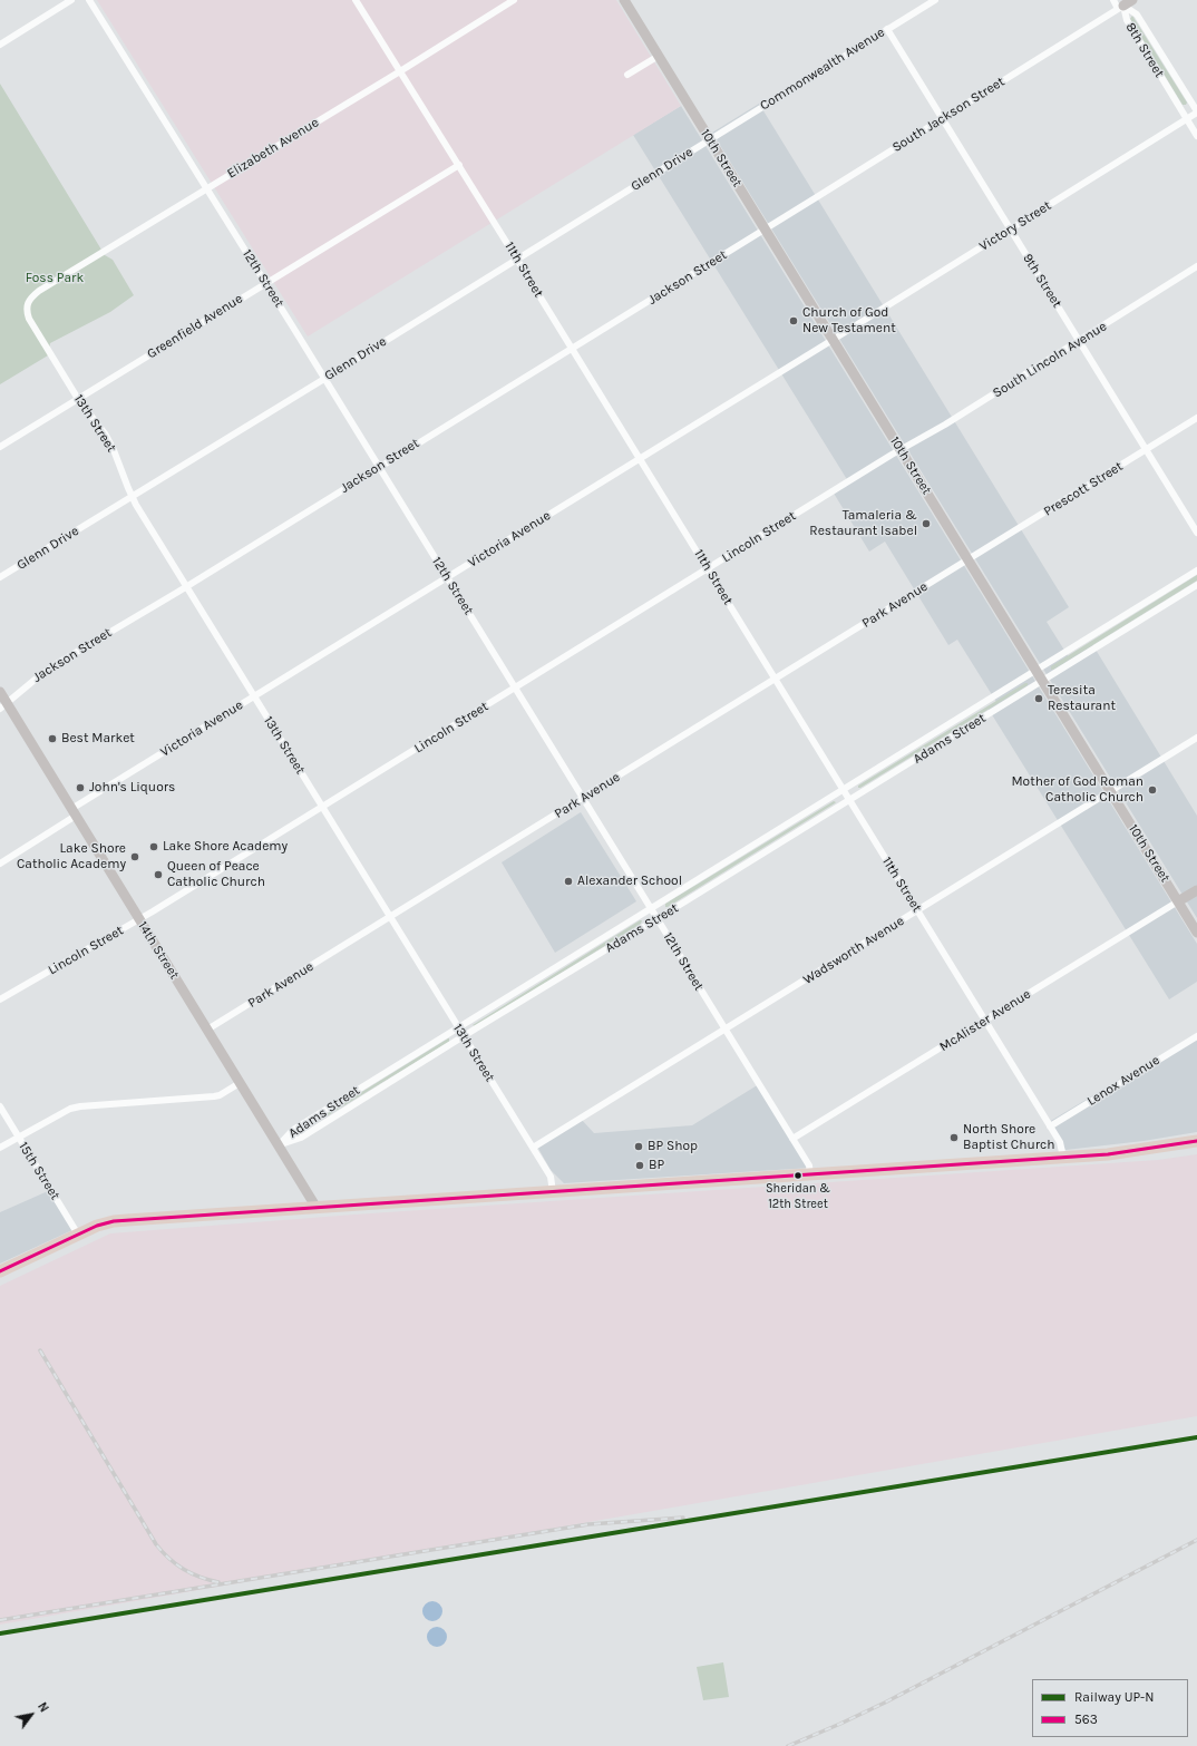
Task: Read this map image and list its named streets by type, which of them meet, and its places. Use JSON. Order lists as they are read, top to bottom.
{
  "streets": {
    "street": [
      "8th Street",
      "Commonwealth Avenue",
      "South Jackson Street",
      "Elizabeth Avenue",
      "10th Street",
      "Glenn Drive",
      "Victory Street",
      "11th Street",
      "Jackson Street",
      "12th Street",
      "9th Street",
      "Greenfield Avenue",
      "South Lincoln Avenue",
      "13th Street",
      "Prescott Street",
      "Lincoln Street",
      "Victoria Avenue",
      "Park Avenue",
      "Adams Street",
      "14th Street",
      "Wadsworth Avenue",
      "McAlister Avenue",
      "Lenox Avenue",
      "15th Street"
    ]
  },
  "crossings": [
    ["8th Street", "South Jackson Street"],
    ["8th Street", "Victory Street"],
    ["Commonwealth Avenue", "10th Street"],
    ["Commonwealth Avenue", "Glenn Drive"],
    ["Commonwealth Avenue", "9th Street"],
    ["South Jackson Street", "10th Street"],
    ["South Jackson Street", "Jackson Street"],
    ["South Jackson Street", "9th Street"],
    ["Elizabeth Avenue", "11th Street"],
    ["Elizabeth Avenue", "12th Street"],
    ["Elizabeth Avenue", "13th Street"],
    ["10th Street", "Glenn Drive"],
    ["10th Street", "Victory Street"],
    ["10th Street", "Jackson Street"],
    ["10th Street", "South Lincoln Avenue"],
    ["10th Street", "Prescott Street"],
    ["10th Street", "Lincoln Street"],
    ["10th Street", "Victoria Avenue"],
    ["10th Street", "Park Avenue"],
    ["10th Street", "Adams Street"],
    ["10th Street", "Wadsworth Avenue"],
    ["10th Street", "McAlister Avenue"],
    ["Glenn Drive", "11th Street"],
    ["Glenn Drive", "12th Street"],
    ["Glenn Drive", "13th Street"],
    ["Victory Street", "9th Street"],
    ["Victory Street", "Victoria Avenue"],
    ["11th Street", "Jackson Street"],
    ["11th Street", "Greenfield Avenue"],
    ["11th Street", "Lincoln Street"],
    ["11th Street", "Victoria Avenue"],
    ["11th Street", "Park Avenue"],
    ["11th Street", "Adams Street"],
    ["11th Street", "Wadsworth Avenue"],
    ["11th Street", "McAlister Avenue"],
    ["11th Street", "Lenox Avenue"],
    ["Jackson Street", "12th Street"],
    ["Jackson Street", "13th Street"],
    ["Jackson Street", "14th Street"],
    ["12th Street", "Greenfield Avenue"],
    ["12th Street", "Lincoln Street"],
    ["12th Street", "Victoria Avenue"],
    ["12th Street", "Park Avenue"],
    ["12th Street", "Adams Street"],
    ["12th Street", "Wadsworth Avenue"],
    ["12th Street", "McAlister Avenue"],
    ["9th Street", "South Lincoln Avenue"],
    ["9th Street", "Prescott Street"],
    ["Greenfield Avenue", "13th Street"],
    ["South Lincoln Avenue", "Lincoln Street"],
    ["13th Street", "Lincoln Street"],
    ["13th Street", "Victoria Avenue"],
    ["13th Street", "Park Avenue"],
    ["13th Street", "Adams Street"],
    ["13th Street", "Wadsworth Avenue"],
    ["Prescott Street", "Park Avenue"],
    ["Lincoln Street", "14th Street"],
    ["Victoria Avenue", "14th Street"],
    ["Park Avenue", "14th Street"],
    ["Adams Street", "14th Street"]
  ],
  "parks": ["Foss Park"],
  "places": [
    "Church of God New Testament",
    "Tamaleria & Restaurant Isabel",
    "Teresita Restaurant",
    "Best Market",
    "John's Liquors",
    "Mother of God Roman Catholic Church",
    "Lake Shore Academy",
    "Lake Shore Catholic Academy",
    "Queen of Peace Catholic Church",
    "Alexander School",
    "North Shore Baptist Church",
    "BP Shop",
    "BP",
    "Sheridan & 12th Street"
  ],
  "lines": ["transit line 563", "rail line UP-N"],
  "legend": ["Railway UP-N", "563"],
  "north": "top right"
}
